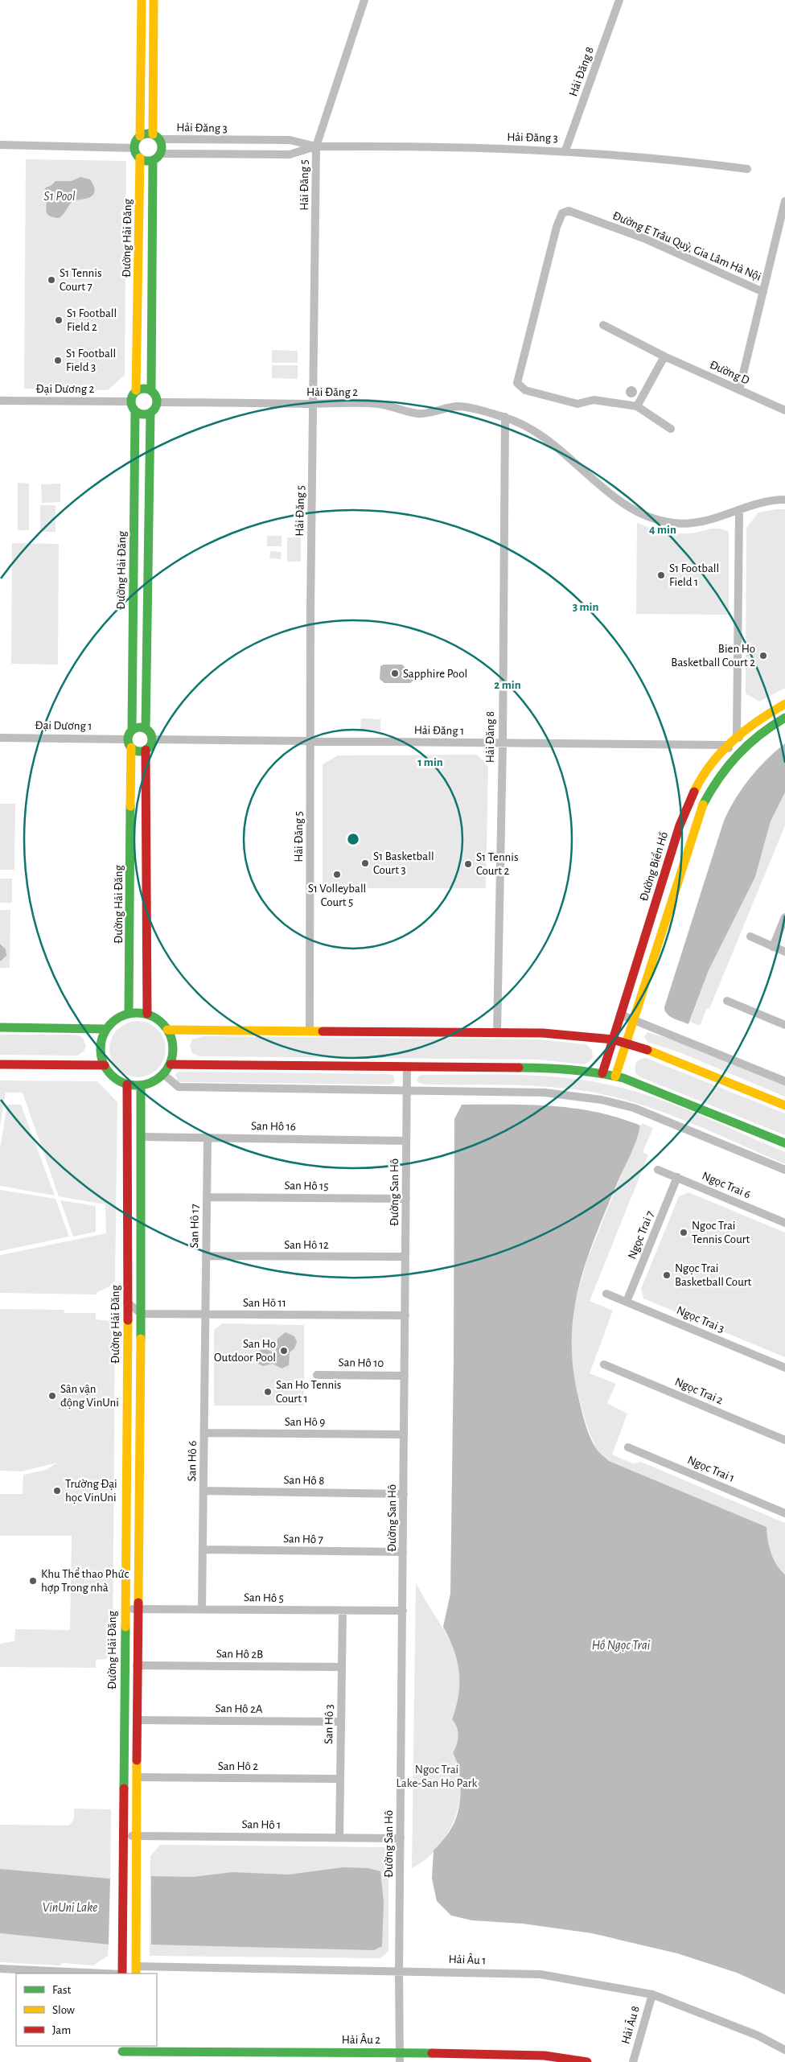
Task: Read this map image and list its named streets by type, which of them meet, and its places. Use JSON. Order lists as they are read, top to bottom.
{
  "streets": {
    "street": [
      "Hải Đăng 8",
      "Hải Đăng 3",
      "Hải Đăng 5",
      "Đường Hải Đăng",
      "Đường E Trâu Quỳ, Gia Lâm Hà Nội",
      "Đường D",
      "Đại Dương 2",
      "Hải Đăng 2",
      "Đại Dương 1",
      "Hải Đăng 1",
      "Đường Biển Hồ",
      "San Hô 16",
      "Ngọc Trai 6",
      "San Hô 15",
      "Đường San Hô",
      "San Hô 17",
      "Ngọc Trai 7",
      "San Hô 12",
      "San Hô 11",
      "Ngọc Trai 3",
      "San Hô 10",
      "Ngọc Trai 2",
      "San Hô 9",
      "San Hô 6",
      "Ngọc Trai 1",
      "San Hô 8",
      "San Hô 7",
      "San Hô 5",
      "San Hô 2B",
      "San Hô 2A",
      "San Hô 3",
      "San Hô 2",
      "San Hô 1",
      "Hải Âu 1",
      "Hải Âu 8",
      "Hải Âu 2"
    ]
  },
  "crossings": [
    ["Hải Đăng 8", "Hải Đăng 3"],
    ["Hải Đăng 8", "Hải Đăng 2"],
    ["Hải Đăng 8", "Hải Đăng 1"],
    ["Hải Đăng 3", "Hải Đăng 5"],
    ["Hải Đăng 3", "Đường Hải Đăng"],
    ["Hải Đăng 5", "Hải Đăng 2"],
    ["Hải Đăng 5", "Hải Đăng 1"],
    ["Đường Hải Đăng", "Đại Dương 2"],
    ["Đường Hải Đăng", "Hải Đăng 2"],
    ["Đường Hải Đăng", "Đại Dương 1"],
    ["Đường Hải Đăng", "Hải Đăng 1"],
    ["Đường Hải Đăng", "San Hô 16"],
    ["Đường Hải Đăng", "San Hô 11"],
    ["Đường Hải Đăng", "San Hô 5"],
    ["Đường Hải Đăng", "San Hô 2B"],
    ["Đường Hải Đăng", "San Hô 2A"],
    ["Đường Hải Đăng", "San Hô 2"],
    ["Đường Hải Đăng", "San Hô 1"],
    ["Đường Hải Đăng", "Hải Âu 1"],
    ["Đường E Trâu Quỳ, Gia Lâm Hà Nội", "Đường D"],
    ["Đại Dương 2", "Hải Đăng 2"],
    ["Đại Dương 1", "Hải Đăng 1"],
    ["Hải Đăng 1", "Đường Biển Hồ"],
    ["San Hô 16", "Đường San Hô"],
    ["San Hô 16", "San Hô 17"],
    ["Ngọc Trai 6", "Ngọc Trai 7"],
    ["San Hô 15", "Đường San Hô"],
    ["San Hô 15", "San Hô 17"],
    ["Đường San Hô", "San Hô 12"],
    ["Đường San Hô", "San Hô 11"],
    ["Đường San Hô", "San Hô 10"],
    ["Đường San Hô", "San Hô 9"],
    ["Đường San Hô", "San Hô 8"],
    ["Đường San Hô", "San Hô 7"],
    ["Đường San Hô", "San Hô 5"],
    ["Đường San Hô", "San Hô 1"],
    ["Đường San Hô", "Hải Âu 1"],
    ["Đường San Hô", "Hải Âu 2"],
    ["San Hô 17", "San Hô 12"],
    ["San Hô 17", "San Hô 11"],
    ["San Hô 17", "San Hô 6"],
    ["Ngọc Trai 7", "Ngọc Trai 3"],
    ["San Hô 11", "San Hô 6"],
    ["San Hô 9", "San Hô 6"],
    ["San Hô 6", "San Hô 8"],
    ["San Hô 6", "San Hô 7"],
    ["San Hô 6", "San Hô 5"],
    ["San Hô 5", "San Hô 3"],
    ["San Hô 2B", "San Hô 3"],
    ["San Hô 2A", "San Hô 3"],
    ["San Hô 3", "San Hô 2"],
    ["San Hô 3", "San Hô 1"],
    ["Hải Âu 1", "Hải Âu 8"]
  ],
  "water": ["S1 Pool", "Hồ Ngọc Trai", "VinUni Lake"],
  "parks": ["Ngoc Trai Lake-San Ho Park"],
  "places": [
    "S1 Tennis Court 7",
    "S1 Football Field 2",
    "S1 Football Field 3",
    "S1 Football Field 1",
    "Bien Ho Basketball Court 2",
    "Sapphire Pool",
    "S1 Basketball Court 3",
    "S1 Tennis Court 2",
    "S1 Volleyball Court 5",
    "Ngoc Trai Tennis Court",
    "Ngọc Trai Basketball Court",
    "San Ho Outdoor Pool",
    "San Ho Tennis Court 1",
    "Sân vận động VinUni",
    "Trường Đại học VinUni",
    "Khu Thể thao Phức hợp Trong nhà"
  ],
  "legend": ["Fast", "Slow", "Jam"],
  "rings": [
    "4 min",
    "3 min",
    "2 min",
    "1 min"
  ]
}
